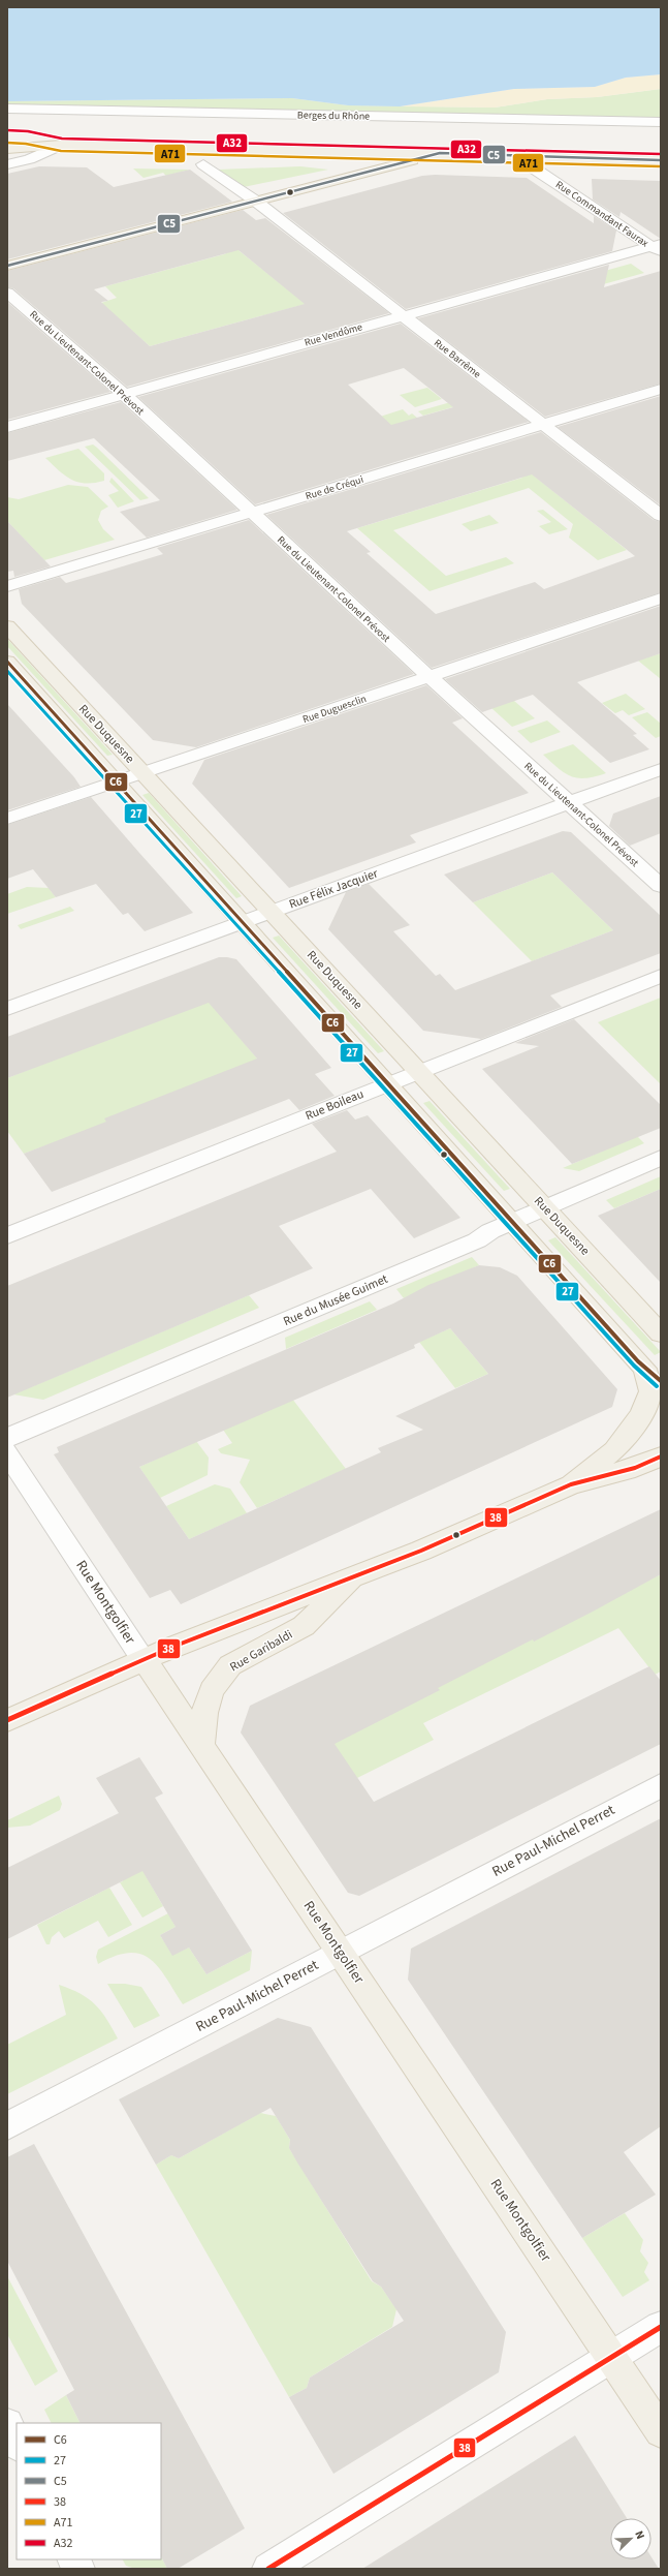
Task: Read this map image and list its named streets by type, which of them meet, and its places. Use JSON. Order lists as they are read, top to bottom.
{
  "streets": {
    "main road": ["Rue Duquesne", "Rue Montgolfier", "Rue Garibaldi"],
    "street": [
      "Berges du Rhône",
      "Rue Commandant Faurax",
      "Rue Vendôme",
      "Rue Barrême",
      "Rue du Lieutenant-Colonel Prévost",
      "Rue de Créqui",
      "Rue Duguesclin",
      "Rue Félix Jacquier",
      "Rue Boileau",
      "Rue du Musée Guimet",
      "Rue Paul-Michel Perret"
    ]
  },
  "crossings": [
    ["Rue Commandant Faurax", "Rue Vendôme"],
    ["Rue Vendôme", "Rue Barrême"],
    ["Rue Vendôme", "Rue du Lieutenant-Colonel Prévost"],
    ["Rue Barrême", "Rue de Créqui"],
    ["Rue du Lieutenant-Colonel Prévost", "Rue de Créqui"],
    ["Rue du Lieutenant-Colonel Prévost", "Rue Duguesclin"],
    ["Rue du Lieutenant-Colonel Prévost", "Rue Félix Jacquier"],
    ["Rue Duguesclin", "Rue Duquesne"],
    ["Rue Duquesne", "Rue Félix Jacquier"],
    ["Rue Duquesne", "Rue Boileau"],
    ["Rue Duquesne", "Rue du Musée Guimet"],
    ["Rue Duquesne", "Rue Garibaldi"],
    ["Rue Montgolfier", "Rue Garibaldi"],
    ["Rue Montgolfier", "Rue Paul-Michel Perret"]
  ],
  "lines": [
    "transit line A32",
    "transit line A71",
    "transit line C5",
    "transit line C6",
    "transit line 27",
    "transit line 38"
  ],
  "legend": [
    "C6",
    "27",
    "C5",
    "38",
    "A71",
    "A32"
  ],
  "north": "top right"
}
